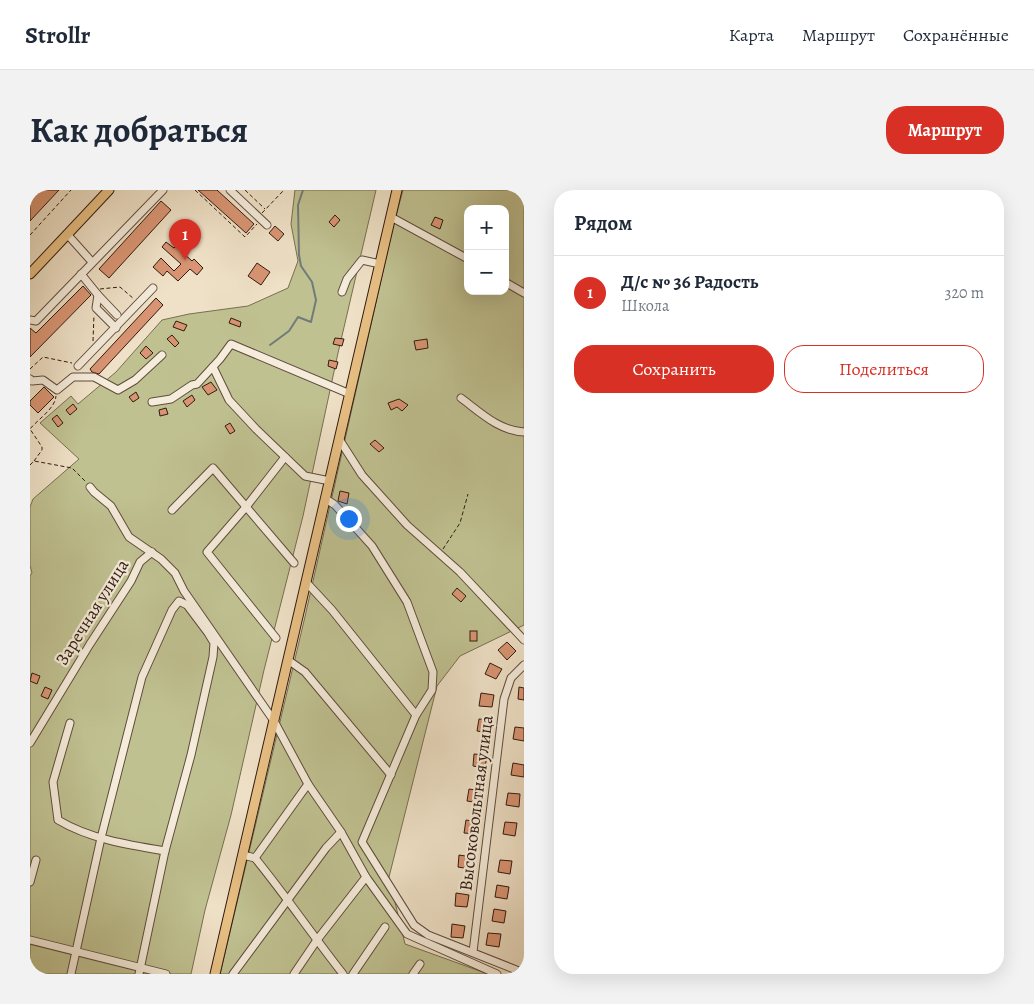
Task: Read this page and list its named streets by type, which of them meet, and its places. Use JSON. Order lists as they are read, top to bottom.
{
  "streets": {
    "street": ["Заречная улица", "Высоковольтная улица"]
  },
  "page": {
    "header": "Strollr",
    "nav": ["Карта", "Маршрут", "Сохранённые"],
    "title": "Как добраться",
    "buttons": [
      "Маршрут",
      ["Сохранить", "Поделиться"]
    ],
    "heading": "Рядом",
    "map_buttons": ["+", "−"],
    "pins": "1",
    "list": [
      {
        "mark": "1",
        "name": "Д/с № 36 Радость",
        "note": "Школа",
        "value": "320 m"
      }
    ]
  }
}
